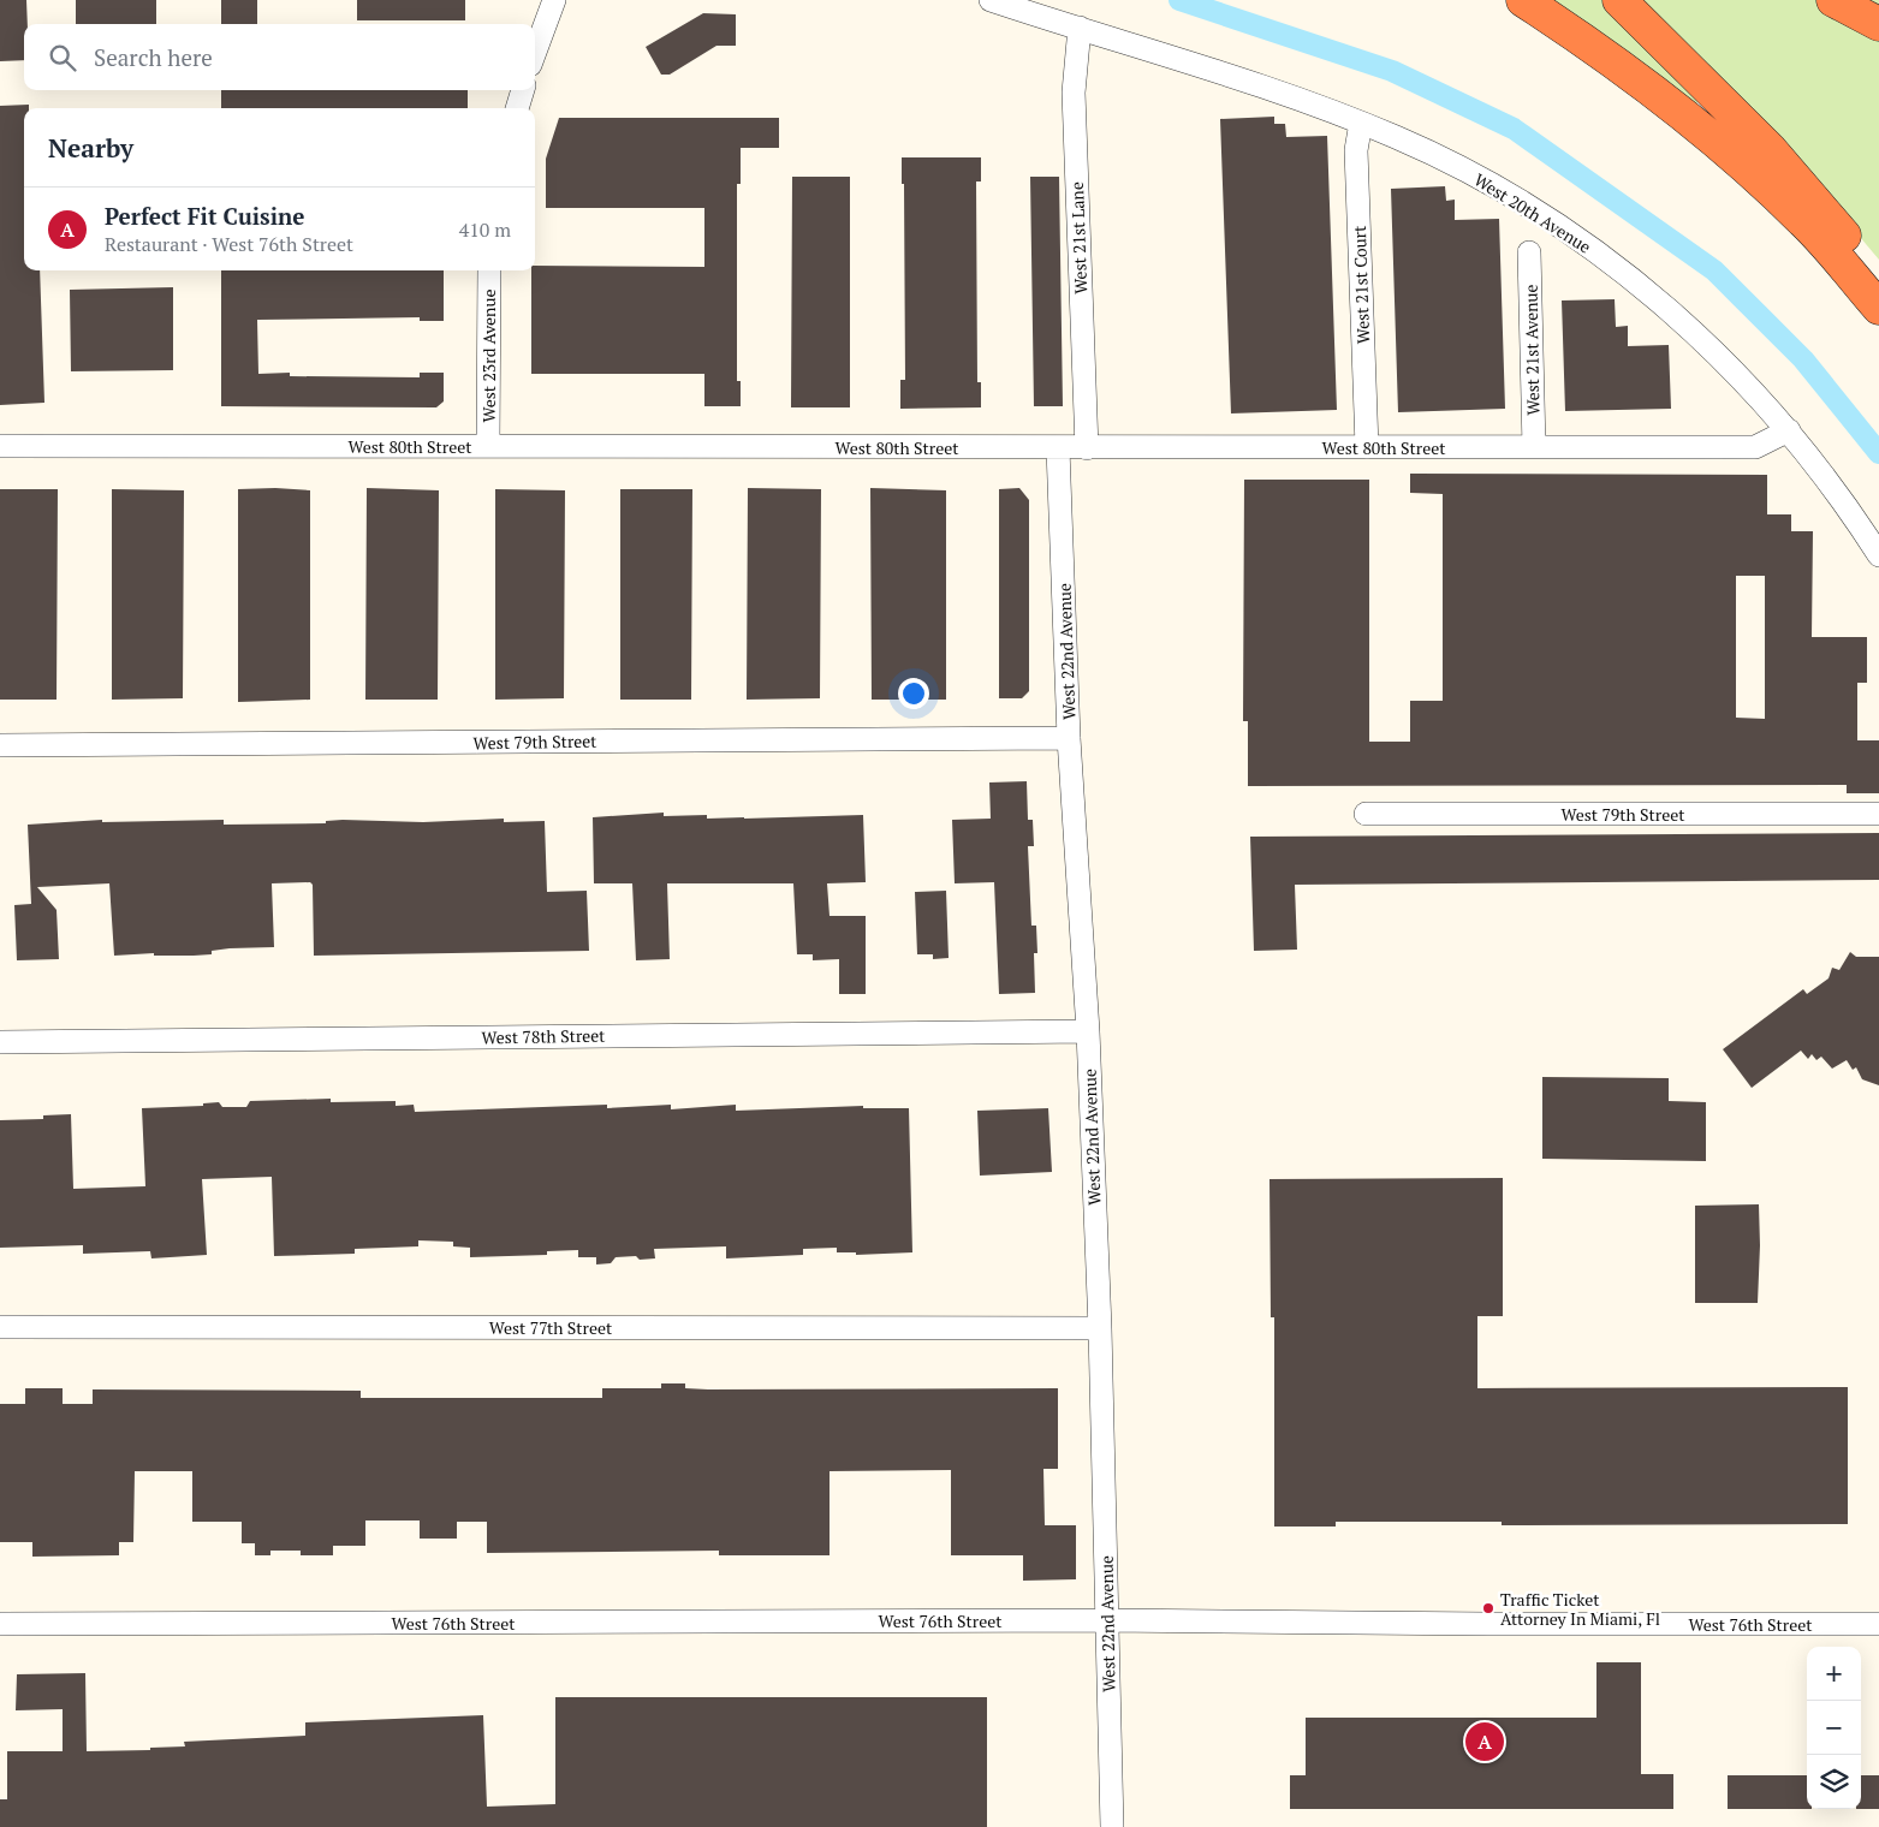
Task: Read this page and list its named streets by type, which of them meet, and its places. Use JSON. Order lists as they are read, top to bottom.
{
  "streets": {
    "street": [
      "West 20th Avenue",
      "West 21st Lane",
      "West 21st Court",
      "West 21st Avenue",
      "West 23rd Avenue",
      "West 80th Street",
      "West 22nd Avenue",
      "West 79th Street",
      "West 78th Street",
      "West 77th Street",
      "West 76th Street"
    ]
  },
  "crossings": [
    ["West 20th Avenue", "West 21st Lane"],
    ["West 20th Avenue", "West 21st Court"],
    ["West 20th Avenue", "West 80th Street"],
    ["West 21st Lane", "West 80th Street"],
    ["West 21st Court", "West 80th Street"],
    ["West 21st Avenue", "West 80th Street"],
    ["West 23rd Avenue", "West 80th Street"],
    ["West 80th Street", "West 22nd Avenue"],
    ["West 22nd Avenue", "West 79th Street"],
    ["West 22nd Avenue", "West 78th Street"],
    ["West 22nd Avenue", "West 77th Street"],
    ["West 22nd Avenue", "West 76th Street"]
  ],
  "places": ["Traffic Ticket Attorney In Miami, Fl"],
  "page": {
    "search": "Search here",
    "heading": "Nearby",
    "list": [
      {
        "mark": "A",
        "name": "Perfect Fit Cuisine",
        "note": "Restaurant · West 76th Street",
        "value": "410 m"
      }
    ],
    "map_buttons": ["+", "−"],
    "pins": "A"
  }
}
